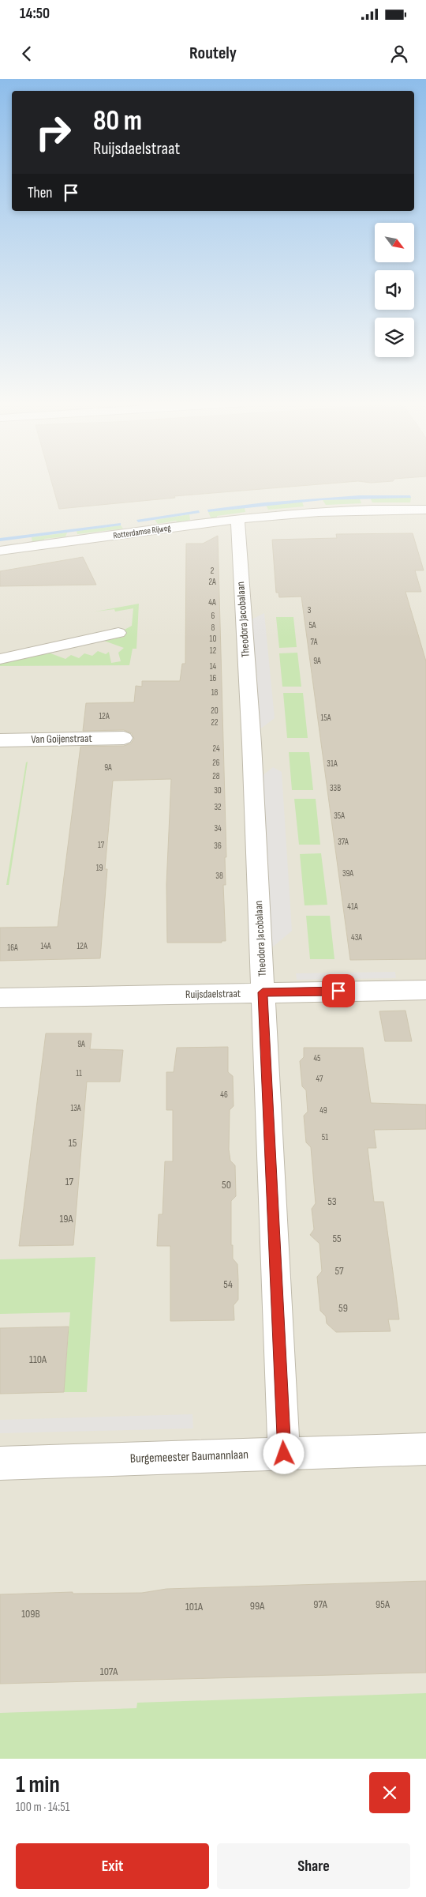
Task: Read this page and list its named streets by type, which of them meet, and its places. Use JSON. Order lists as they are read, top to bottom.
{
  "streets": {
    "street": [
      "Rotterdamse Rijweg",
      "Theodora Jacobalaan",
      "Van Goijenstraat",
      "Ruijsdaelstraat",
      "Burgemeester Baumannlaan"
    ]
  },
  "crossings": [
    ["Rotterdamse Rijweg", "Theodora Jacobalaan"],
    ["Theodora Jacobalaan", "Ruijsdaelstraat"],
    ["Theodora Jacobalaan", "Burgemeester Baumannlaan"]
  ],
  "house_numbers": [
    "2",
    "2A",
    "4A",
    "3",
    "6",
    "5A",
    "8",
    "10",
    "7A",
    "12",
    "9A",
    "14",
    "16",
    "18",
    "20",
    "12A",
    "15A",
    "22",
    "24",
    "26",
    "31A",
    "9A",
    "28",
    "33B",
    "30",
    "32",
    "35A",
    "34",
    "37A",
    "17",
    "36",
    "19",
    "39A",
    "38",
    "41A",
    "43A",
    "14A",
    "12A",
    "16A",
    "9A",
    "45",
    "11",
    "47",
    "46",
    "13A",
    "49",
    "51",
    "15",
    "17",
    "50",
    "53",
    "19A",
    "55",
    "57",
    "54",
    "59",
    "110A",
    "97A",
    "95A",
    "99A",
    "101A",
    "109B",
    "107A"
  ],
  "north": "bottom right",
  "page": {
    "status": "14:50",
    "header": "Routely",
    "turn": ["80 m", "Ruijsdaelstraat"],
    "then": "Then",
    "heading": ["1 min", "100 m · 14:51"],
    "buttons": ["Exit", "Share"]
  }
}
